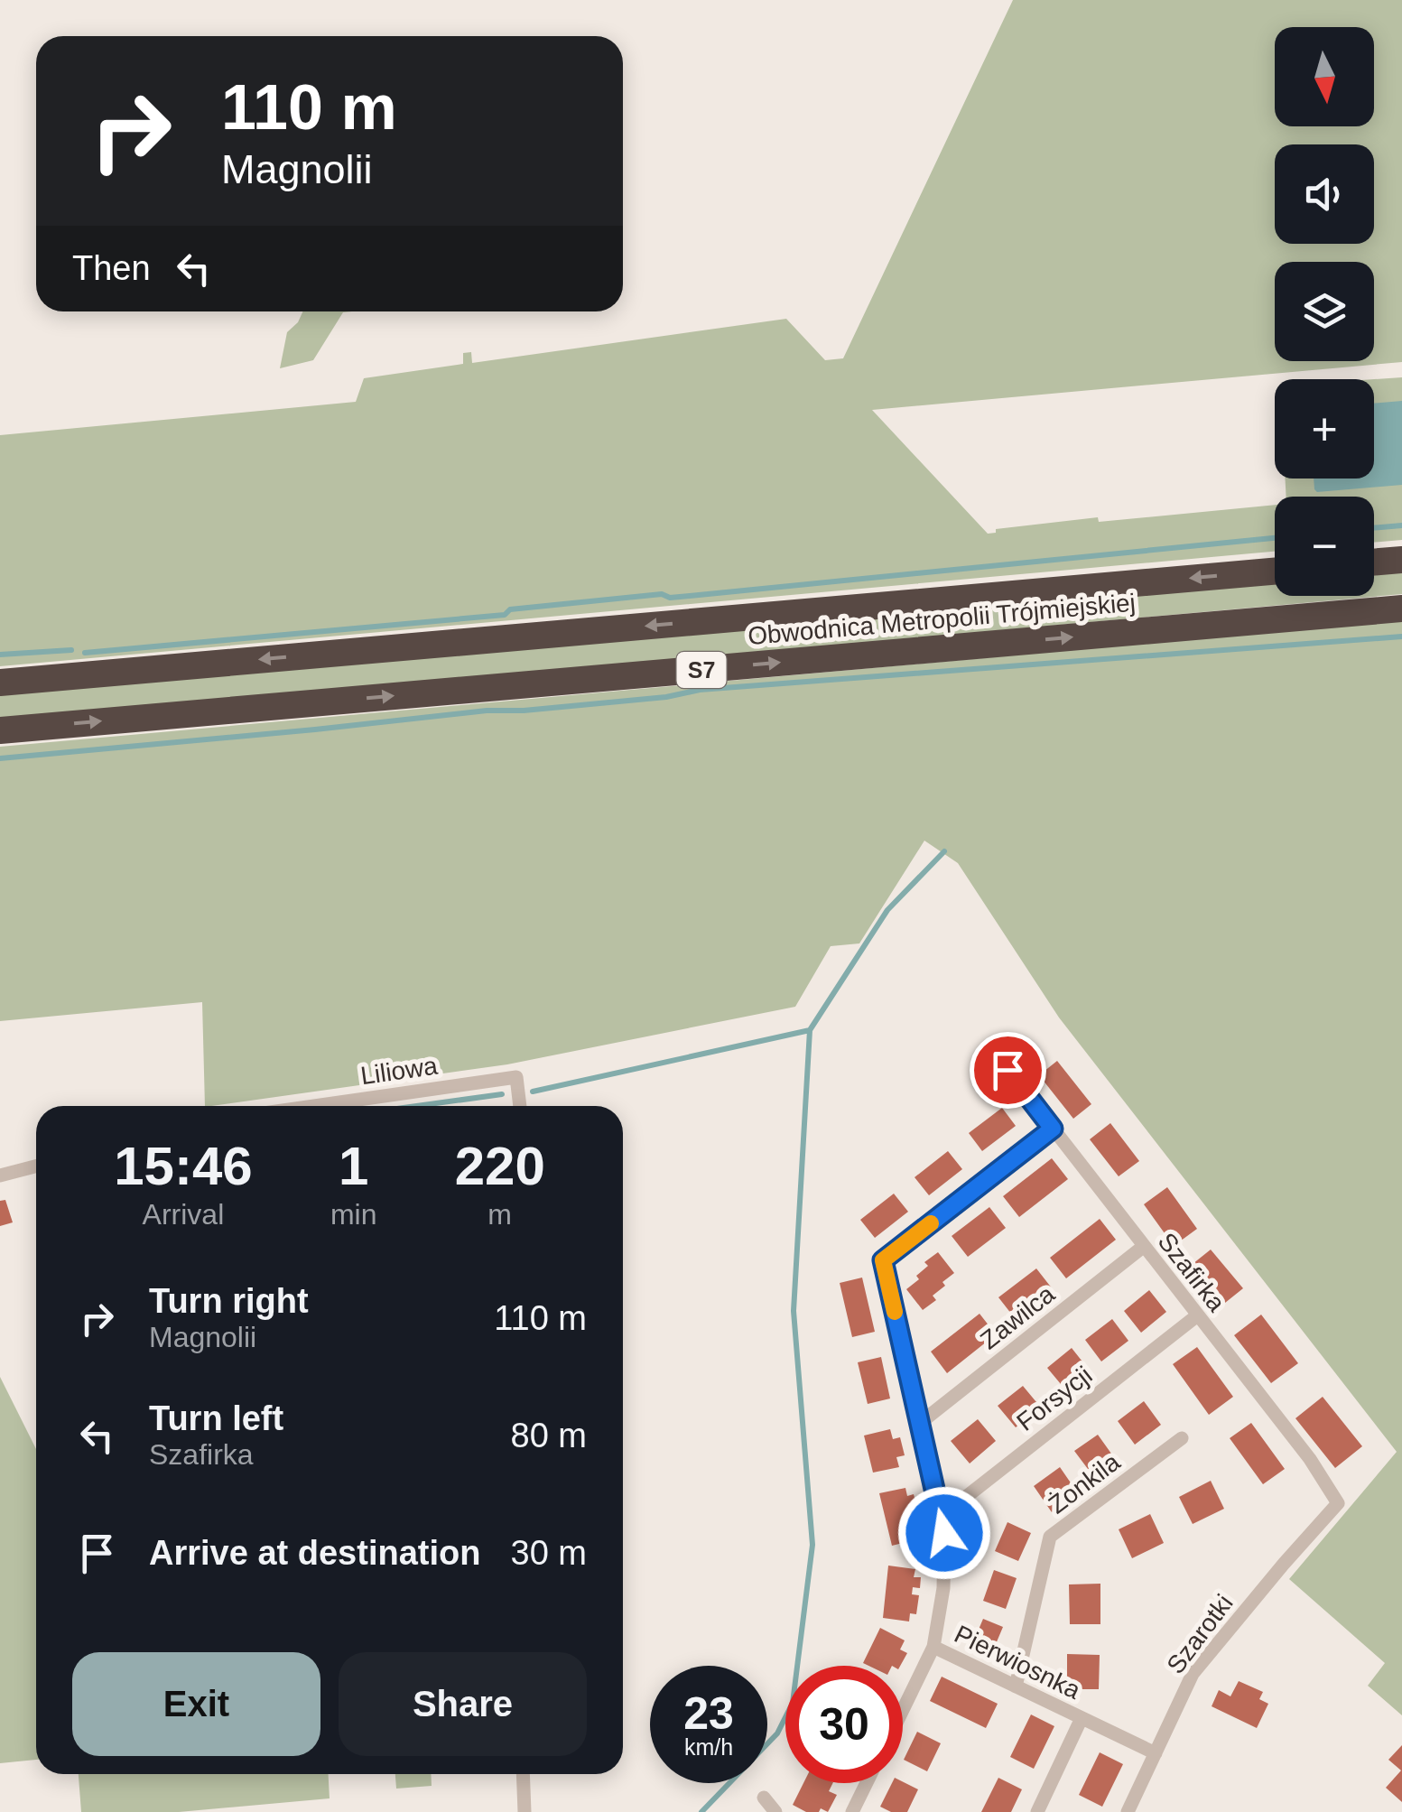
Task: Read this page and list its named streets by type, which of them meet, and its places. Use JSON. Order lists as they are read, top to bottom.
{
  "streets": {
    "highway": ["Obwodnica Metropolii Trójmiejskiej", "S7"],
    "street": [
      "Liliowa",
      "Szafirka",
      "Zawilca",
      "Forsycji",
      "Żonkila",
      "Szarotki",
      "Pierwiosnka"
    ]
  },
  "crossings": [
    ["Szafirka", "Zawilca"],
    ["Szafirka", "Forsycji"],
    ["Szafirka", "Szarotki"],
    ["Żonkila", "Pierwiosnka"],
    ["Szarotki", "Pierwiosnka"]
  ],
  "north": "bottom",
  "page": {
    "map_buttons": ["+", "−"],
    "turn": ["110 m", "Magnolii"],
    "then": "Then",
    "eta": [
      "15:46",
      "Arrival",
      "1",
      "min",
      "220",
      "m"
    ],
    "list": [
      {
        "name": "Turn right",
        "note": "Magnolii",
        "value": "110 m"
      },
      {
        "name": "Turn left",
        "note": "Szafirka",
        "value": "80 m"
      },
      {
        "name": "Arrive at destination",
        "value": "30 m"
      }
    ],
    "buttons": ["Exit", "Share"],
    "speed": "23 km/h",
    "limit": "30"
  }
}
